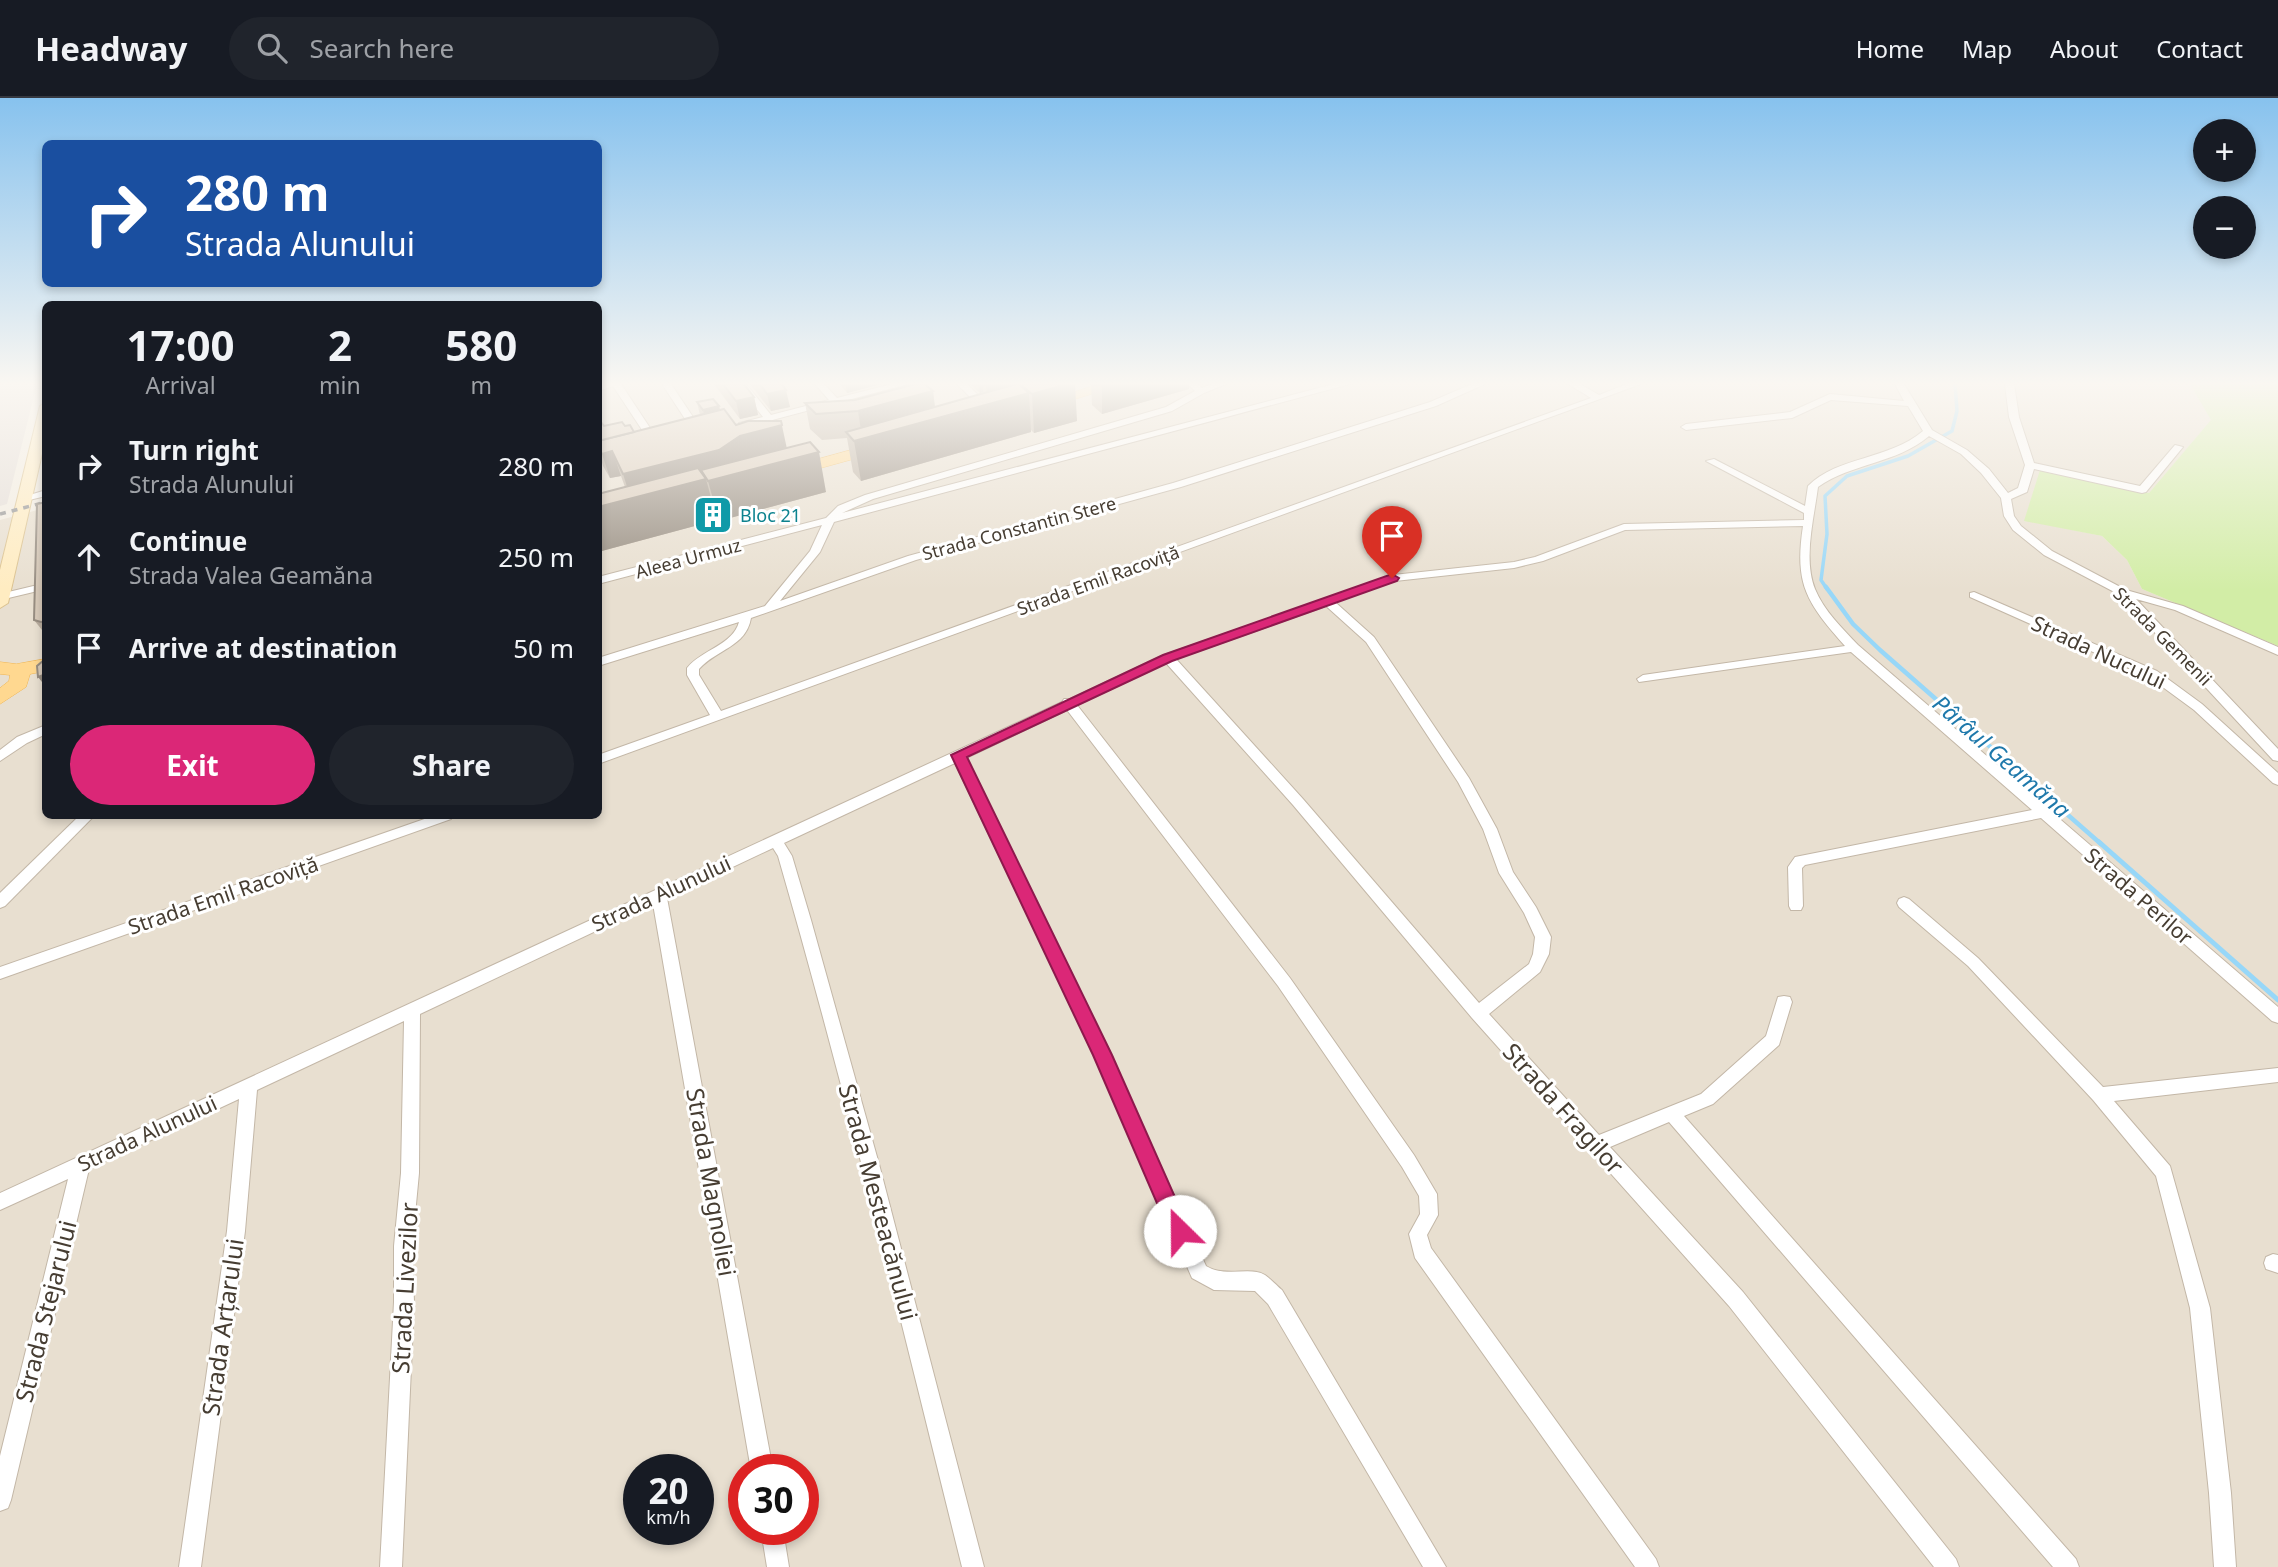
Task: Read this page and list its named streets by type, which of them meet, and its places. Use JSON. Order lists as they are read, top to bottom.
{
  "streets": {
    "street": [
      "Strada Constantin Stere",
      "Aleea Urmuz",
      "Strada Emil Racoviță",
      "Strada Gemenii",
      "Strada Nucului",
      "Strada Alunului",
      "Strada Perilor",
      "Strada Fragilor",
      "Strada Magnoliei",
      "Strada Mesteacănului",
      "Strada Livezilor",
      "Strada Stejarului",
      "Strada Arțarului"
    ]
  },
  "crossings": [
    ["Strada Alunului", "Strada Perilor"],
    ["Strada Alunului", "Strada Fragilor"],
    ["Strada Alunului", "Strada Magnoliei"],
    ["Strada Alunului", "Strada Mesteacănului"],
    ["Strada Alunului", "Strada Livezilor"],
    ["Strada Alunului", "Strada Stejarului"],
    ["Strada Alunului", "Strada Arțarului"]
  ],
  "water": ["Pârâul Geamăna"],
  "places": {
    "building": ["Bloc 21"]
  },
  "page": {
    "header": "Headway",
    "search": "Search here",
    "nav": [
      "Home",
      "Map",
      "About",
      "Contact"
    ],
    "map_buttons": ["+", "−"],
    "turn": ["280 m", "Strada Alunului"],
    "eta": [
      "17:00",
      "Arrival",
      "2",
      "min",
      "580",
      "m"
    ],
    "list": [
      {
        "name": "Turn right",
        "note": "Strada Alunului",
        "value": "280 m"
      },
      {
        "name": "Continue",
        "note": "Strada Valea Geamăna",
        "value": "250 m"
      },
      {
        "name": "Arrive at destination",
        "value": "50 m"
      }
    ],
    "buttons": ["Exit", "Share"],
    "speed": "20 km/h",
    "limit": "30"
  }
}
